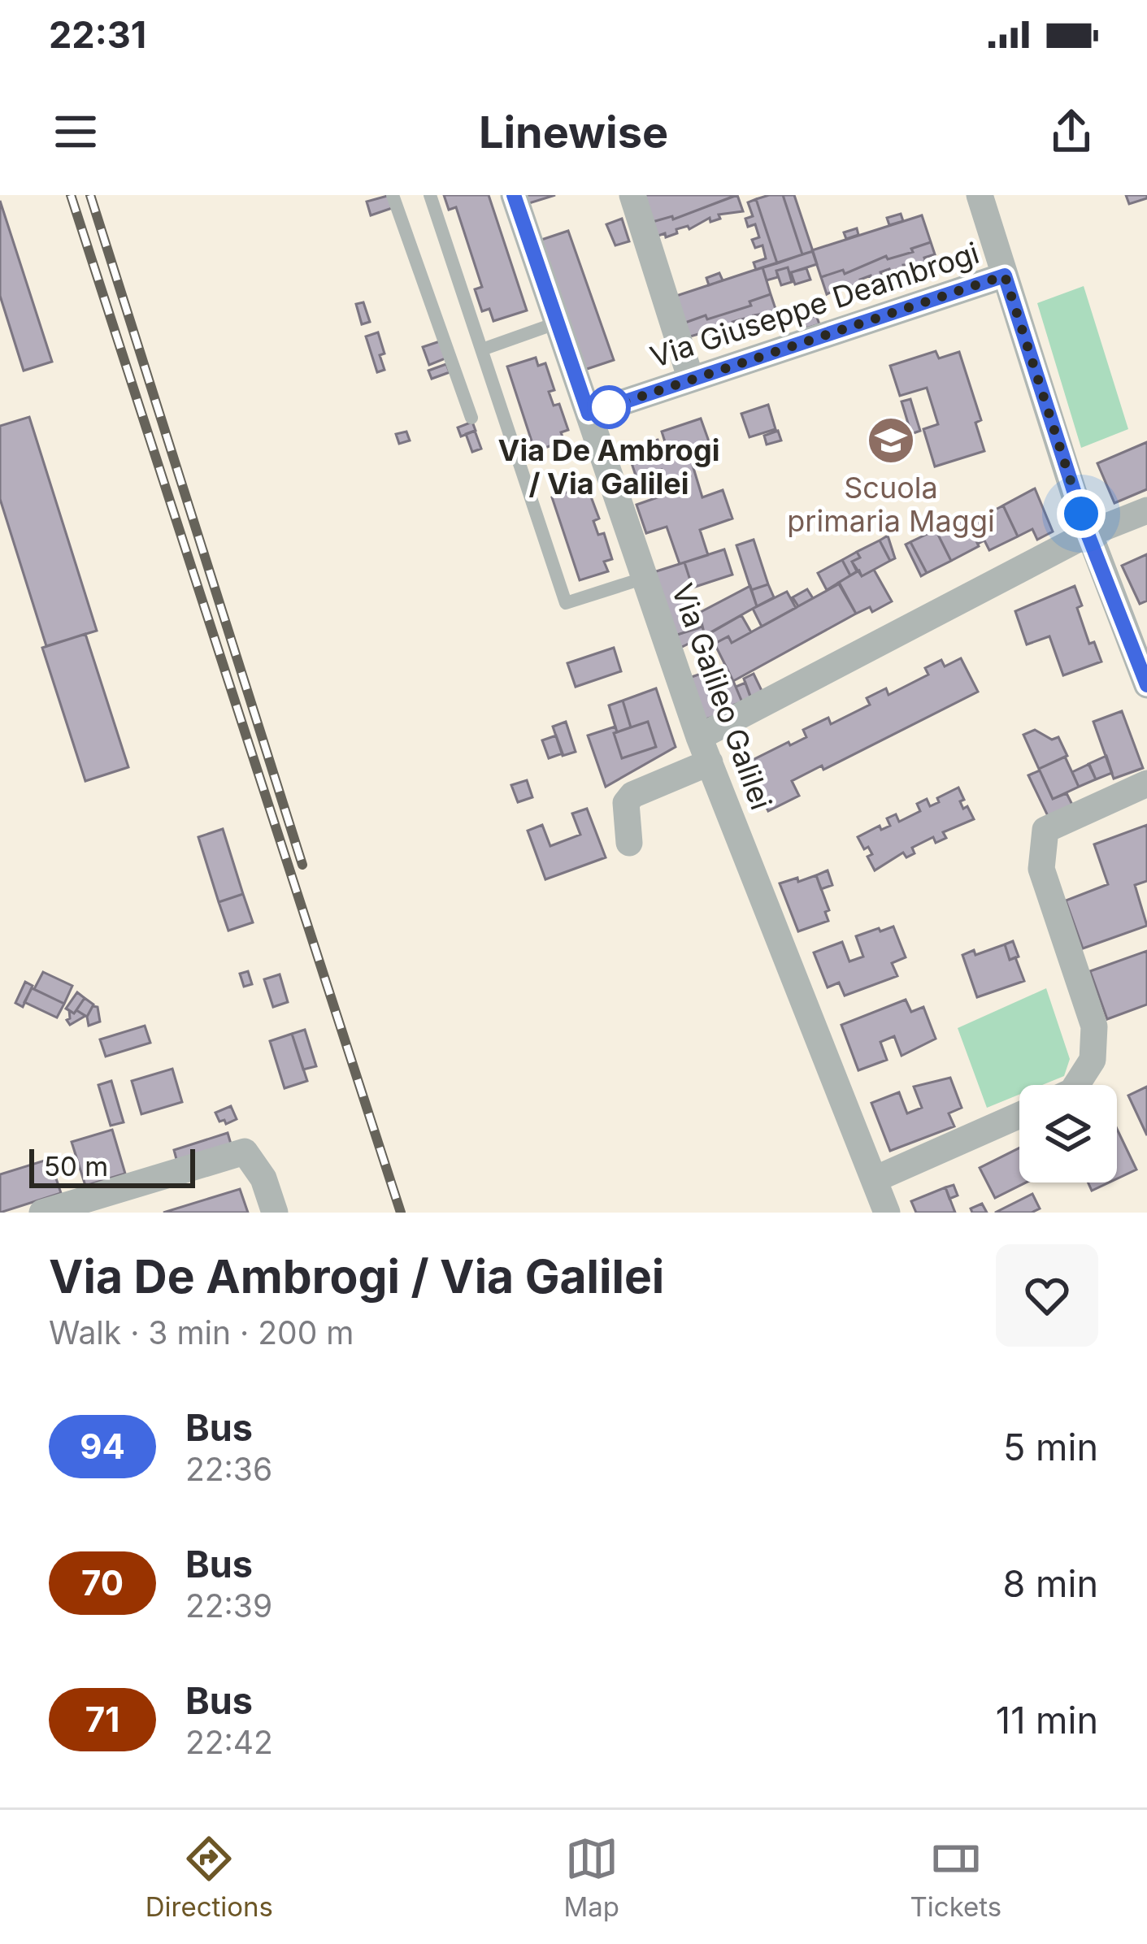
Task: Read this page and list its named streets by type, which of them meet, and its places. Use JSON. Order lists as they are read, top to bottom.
{
  "streets": {
    "street": ["Via Giuseppe Deambrogi", "Via Galileo Galilei"]
  },
  "crossings": [
    ["Via Giuseppe Deambrogi", "Via Galileo Galilei"]
  ],
  "places": {
    "other": ["Via De Ambrogi / Via Galilei"],
    "school or university": ["Scuola primaria Maggi"]
  },
  "lines": ["bus line 94"],
  "scale_bar": "50 m",
  "page": {
    "status": "22:31",
    "header": "Linewise",
    "scale": "50 m",
    "heading": ["Via De Ambrogi / Via Galilei", "Walk · 3 min · 200 m"],
    "list": [
      {
        "mark": "94",
        "name": "Bus",
        "note": "22:36",
        "value": "5 min"
      },
      {
        "mark": "70",
        "name": "Bus",
        "note": "22:39",
        "value": "8 min"
      },
      {
        "mark": "71",
        "name": "Bus",
        "note": "22:42",
        "value": "11 min"
      }
    ],
    "tabs": ["Directions", "Map", "Tickets"]
  }
}
